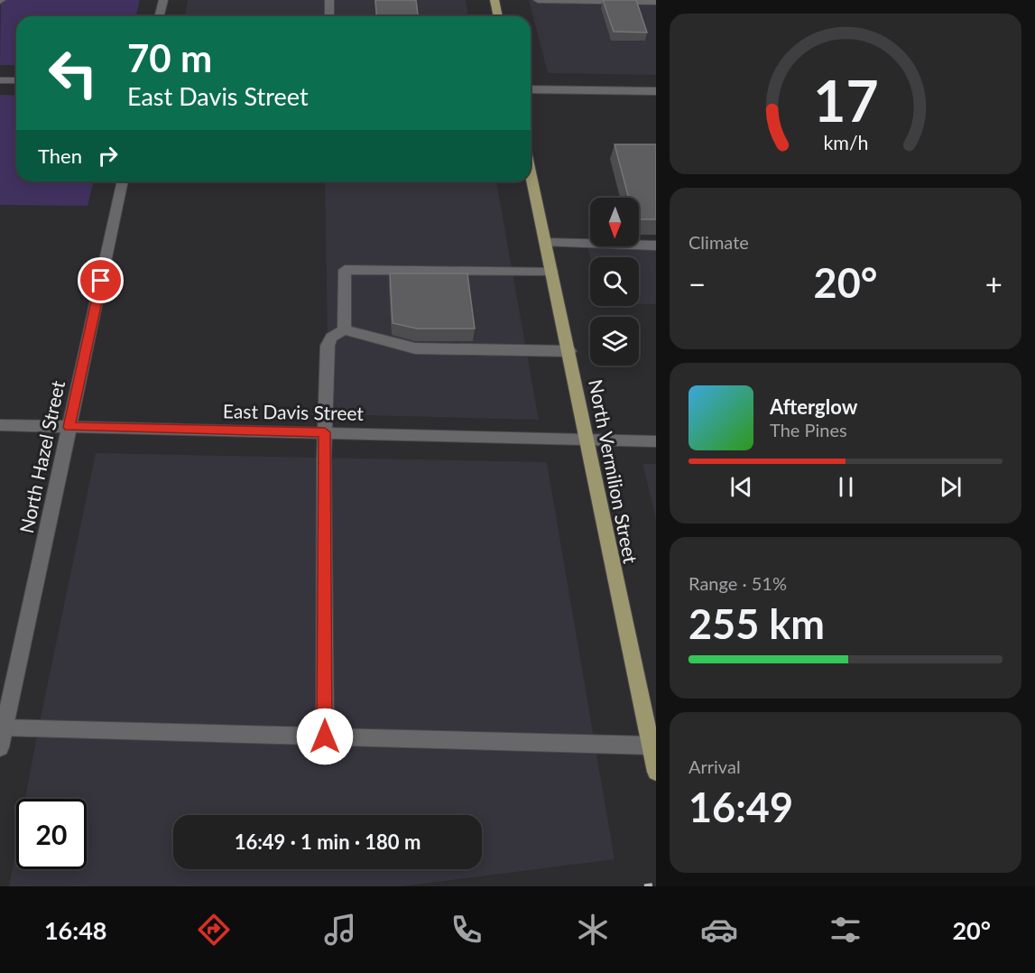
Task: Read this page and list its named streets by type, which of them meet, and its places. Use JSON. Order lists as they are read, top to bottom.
{
  "streets": {
    "main road": ["North Vermilion Street"],
    "street": ["East Davis Street", "North Hazel Street"]
  },
  "crossings": [
    ["East Davis Street", "North Hazel Street"],
    ["East Davis Street", "North Vermilion Street"]
  ],
  "north": "bottom",
  "page": {
    "turn": ["70 m", "East Davis Street"],
    "then": "Then",
    "tile": [
      "Climate",
      ["Range · 51%", "255 km"],
      ["Arrival", "16:49"]
    ],
    "heat": ["−", "20°", "+"],
    "song": ["Afterglow", "The Pines"],
    "limit": "20",
    "trip": "16:49 · 1 min · 180 m",
    "tabs": ["16:48", "20°"],
    "gauge": ["17", "km/h"]
  }
}
